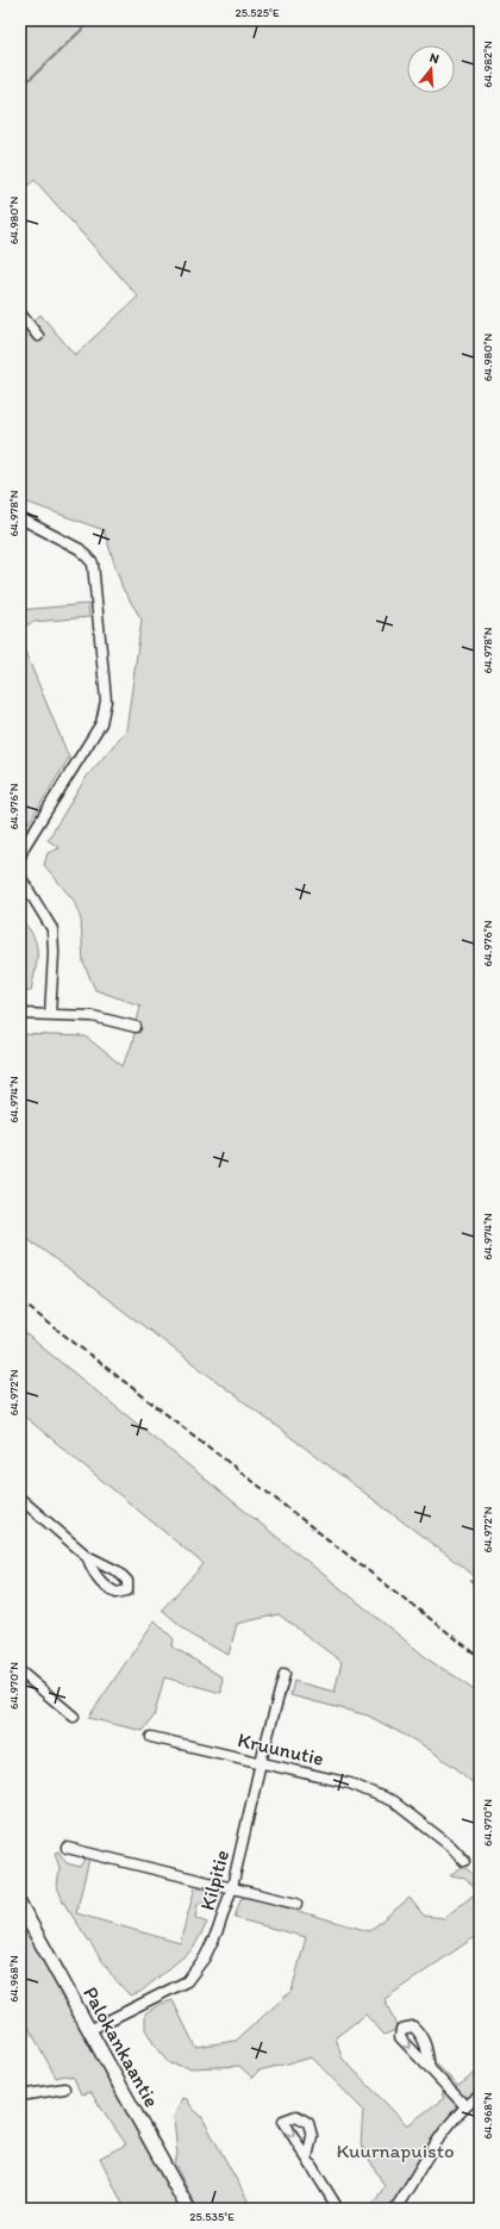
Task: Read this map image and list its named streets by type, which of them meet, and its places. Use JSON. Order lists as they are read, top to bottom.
{
  "streets": {
    "main road": ["Palokankaantie"],
    "street": ["Kruunutie", "Kilpitie"]
  },
  "crossings": [
    ["Kruunutie", "Kilpitie"],
    ["Kilpitie", "Palokankaantie"]
  ],
  "parks": ["Kuurnapuisto"],
  "north": "top",
  "coordinates": [
    "25.525°E",
    "64.982°N",
    "64.980°N",
    "64.978°N",
    "64.976°N",
    "64.974°N",
    "64.972°N",
    "64.970°N",
    "64.968°N",
    "25.535°E"
  ]
}
